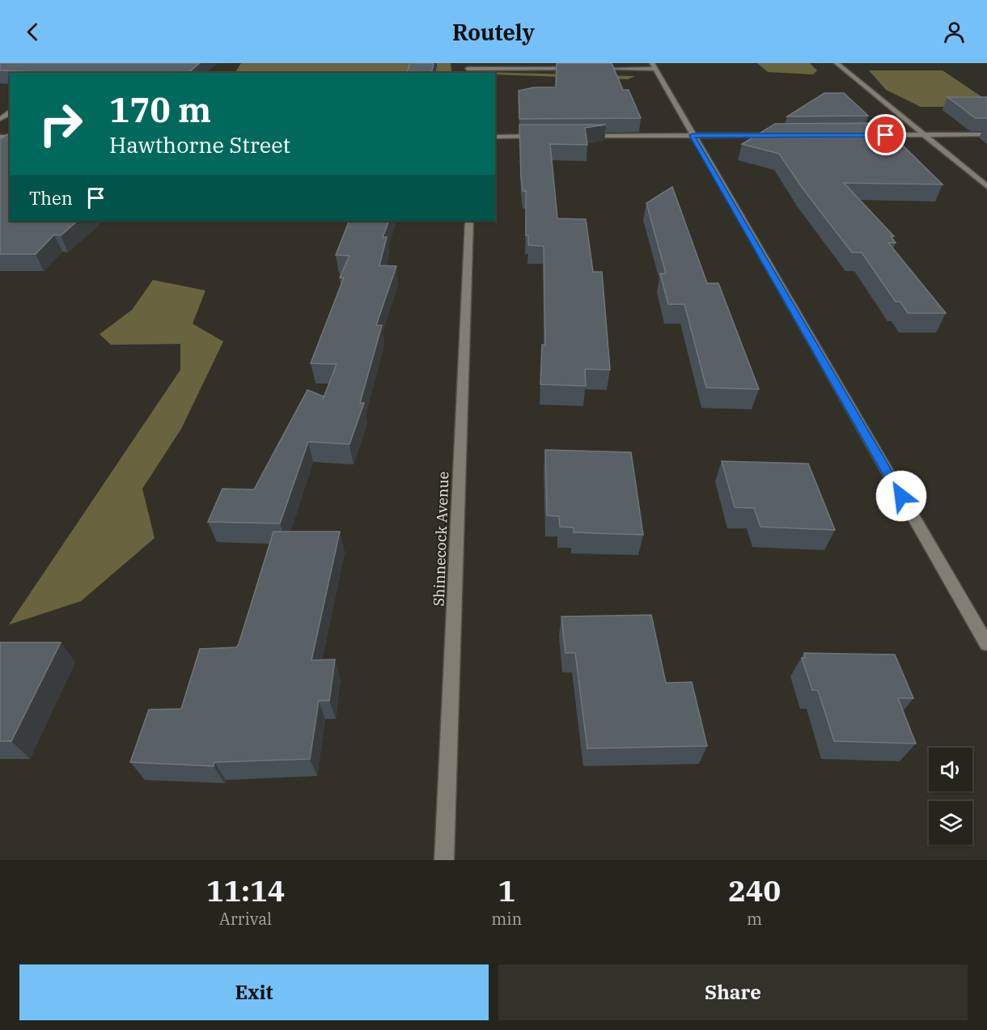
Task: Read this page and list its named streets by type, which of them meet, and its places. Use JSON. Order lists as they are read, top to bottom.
{
  "streets": {
    "street": ["Shinnecock Avenue"]
  },
  "page": {
    "header": "Routely",
    "turn": ["170 m", "Hawthorne Street"],
    "then": "Then",
    "eta": [
      "11:14",
      "Arrival",
      "1",
      "min",
      "240",
      "m"
    ],
    "buttons": ["Exit", "Share"]
  }
}
